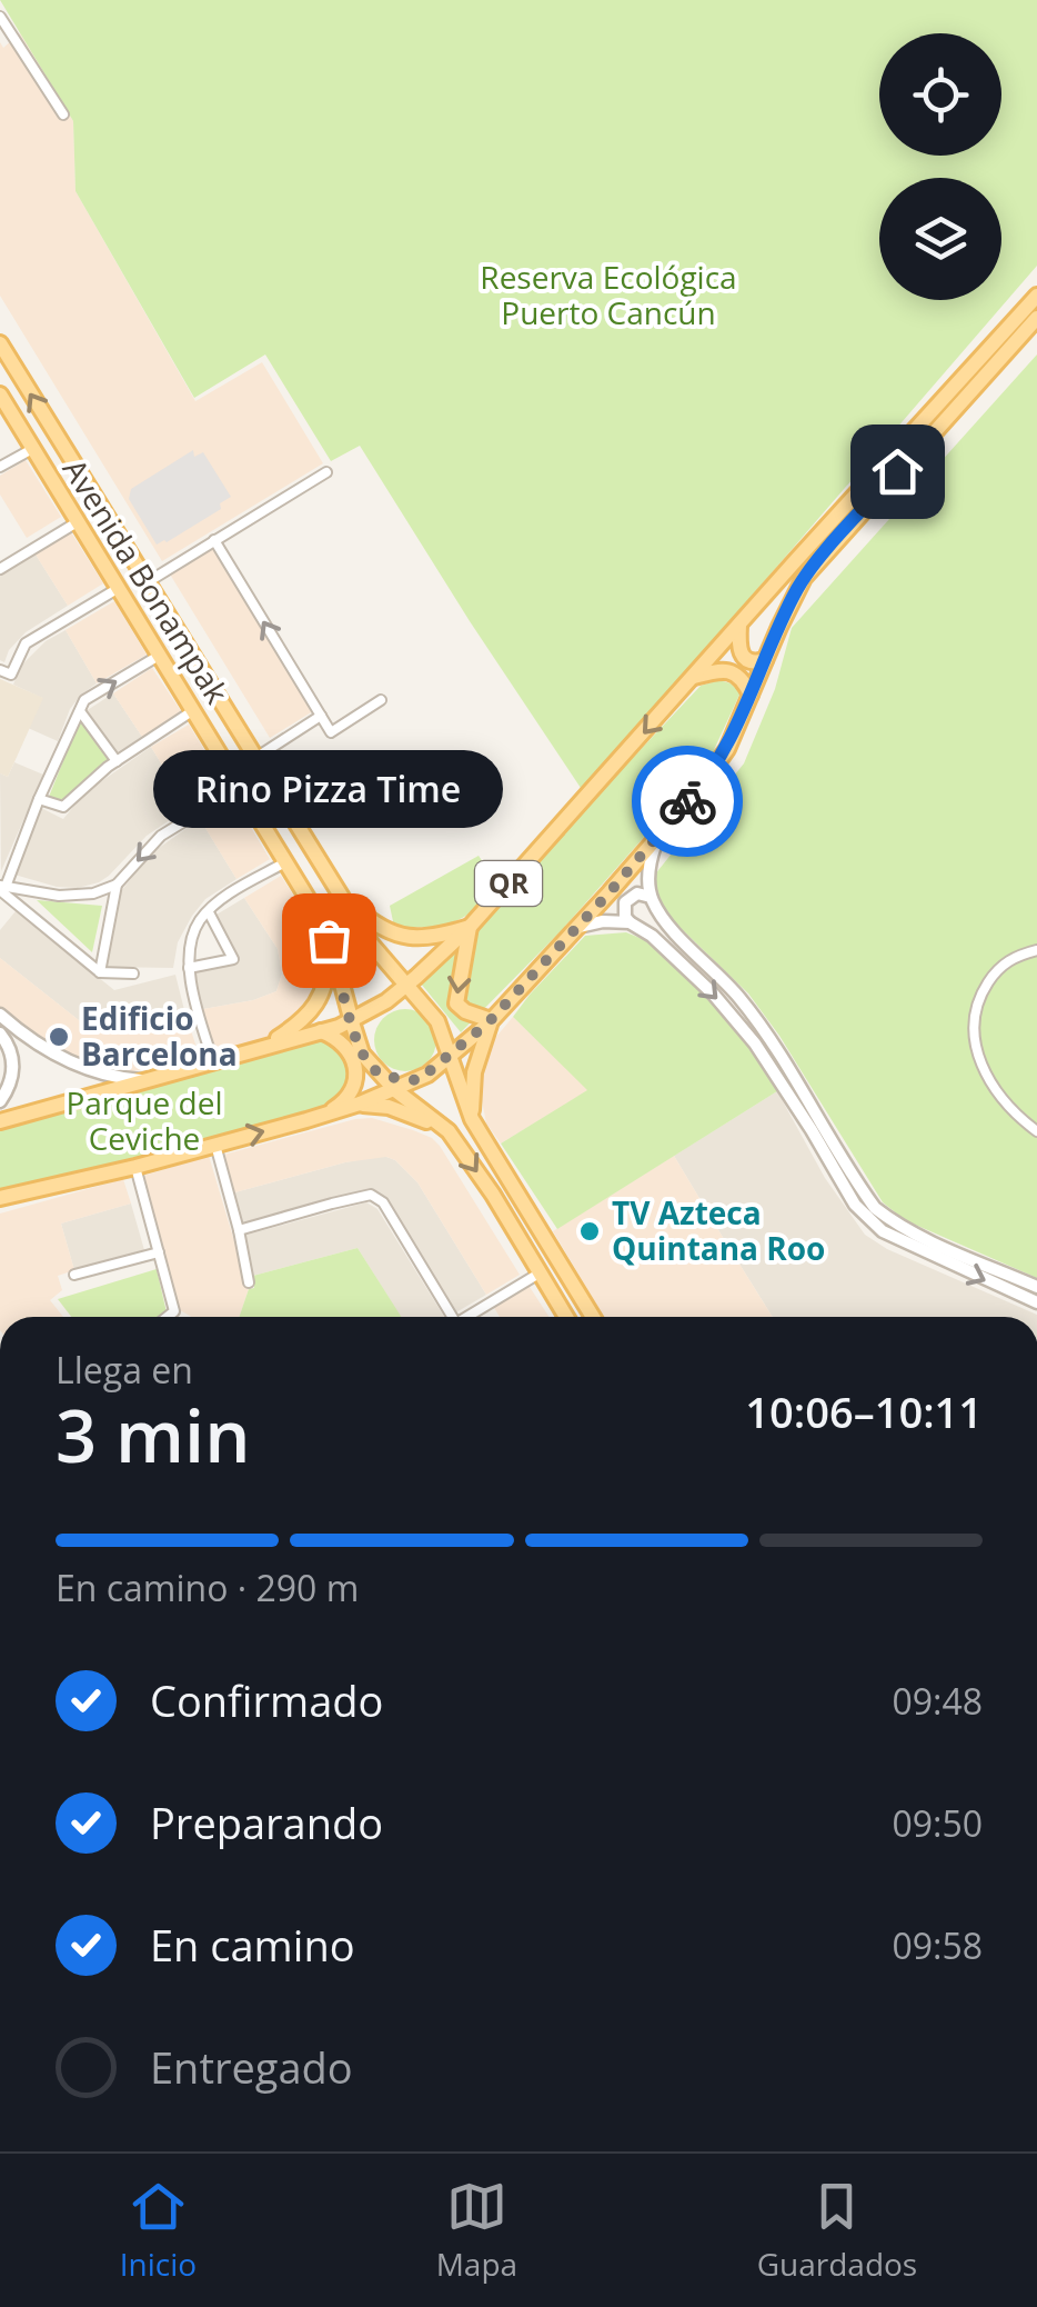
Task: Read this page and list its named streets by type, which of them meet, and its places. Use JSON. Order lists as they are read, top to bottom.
{
  "streets": {
    "main road": ["Avenida Bonampak", "QR"]
  },
  "crossings": [
    ["Avenida Bonampak", "QR"]
  ],
  "parks": ["Reserva Ecológica Puerto Cancún", "Parque del Ceviche"],
  "places": ["Rino Pizza Time", "Edificio Barcelona", "TV Azteca Quintana Roo"],
  "page": {
    "bubble": "Rino Pizza Time",
    "heading": ["3 min", "Llega en", "10:06–10:11"],
    "bar": "En camino · 290 m",
    "list": [
      ["Confirmado", "09:48"],
      ["Preparando", "09:50"],
      ["En camino", "09:58"],
      "Entregado"
    ],
    "tabs": ["Inicio", "Mapa", "Guardados"]
  }
}
